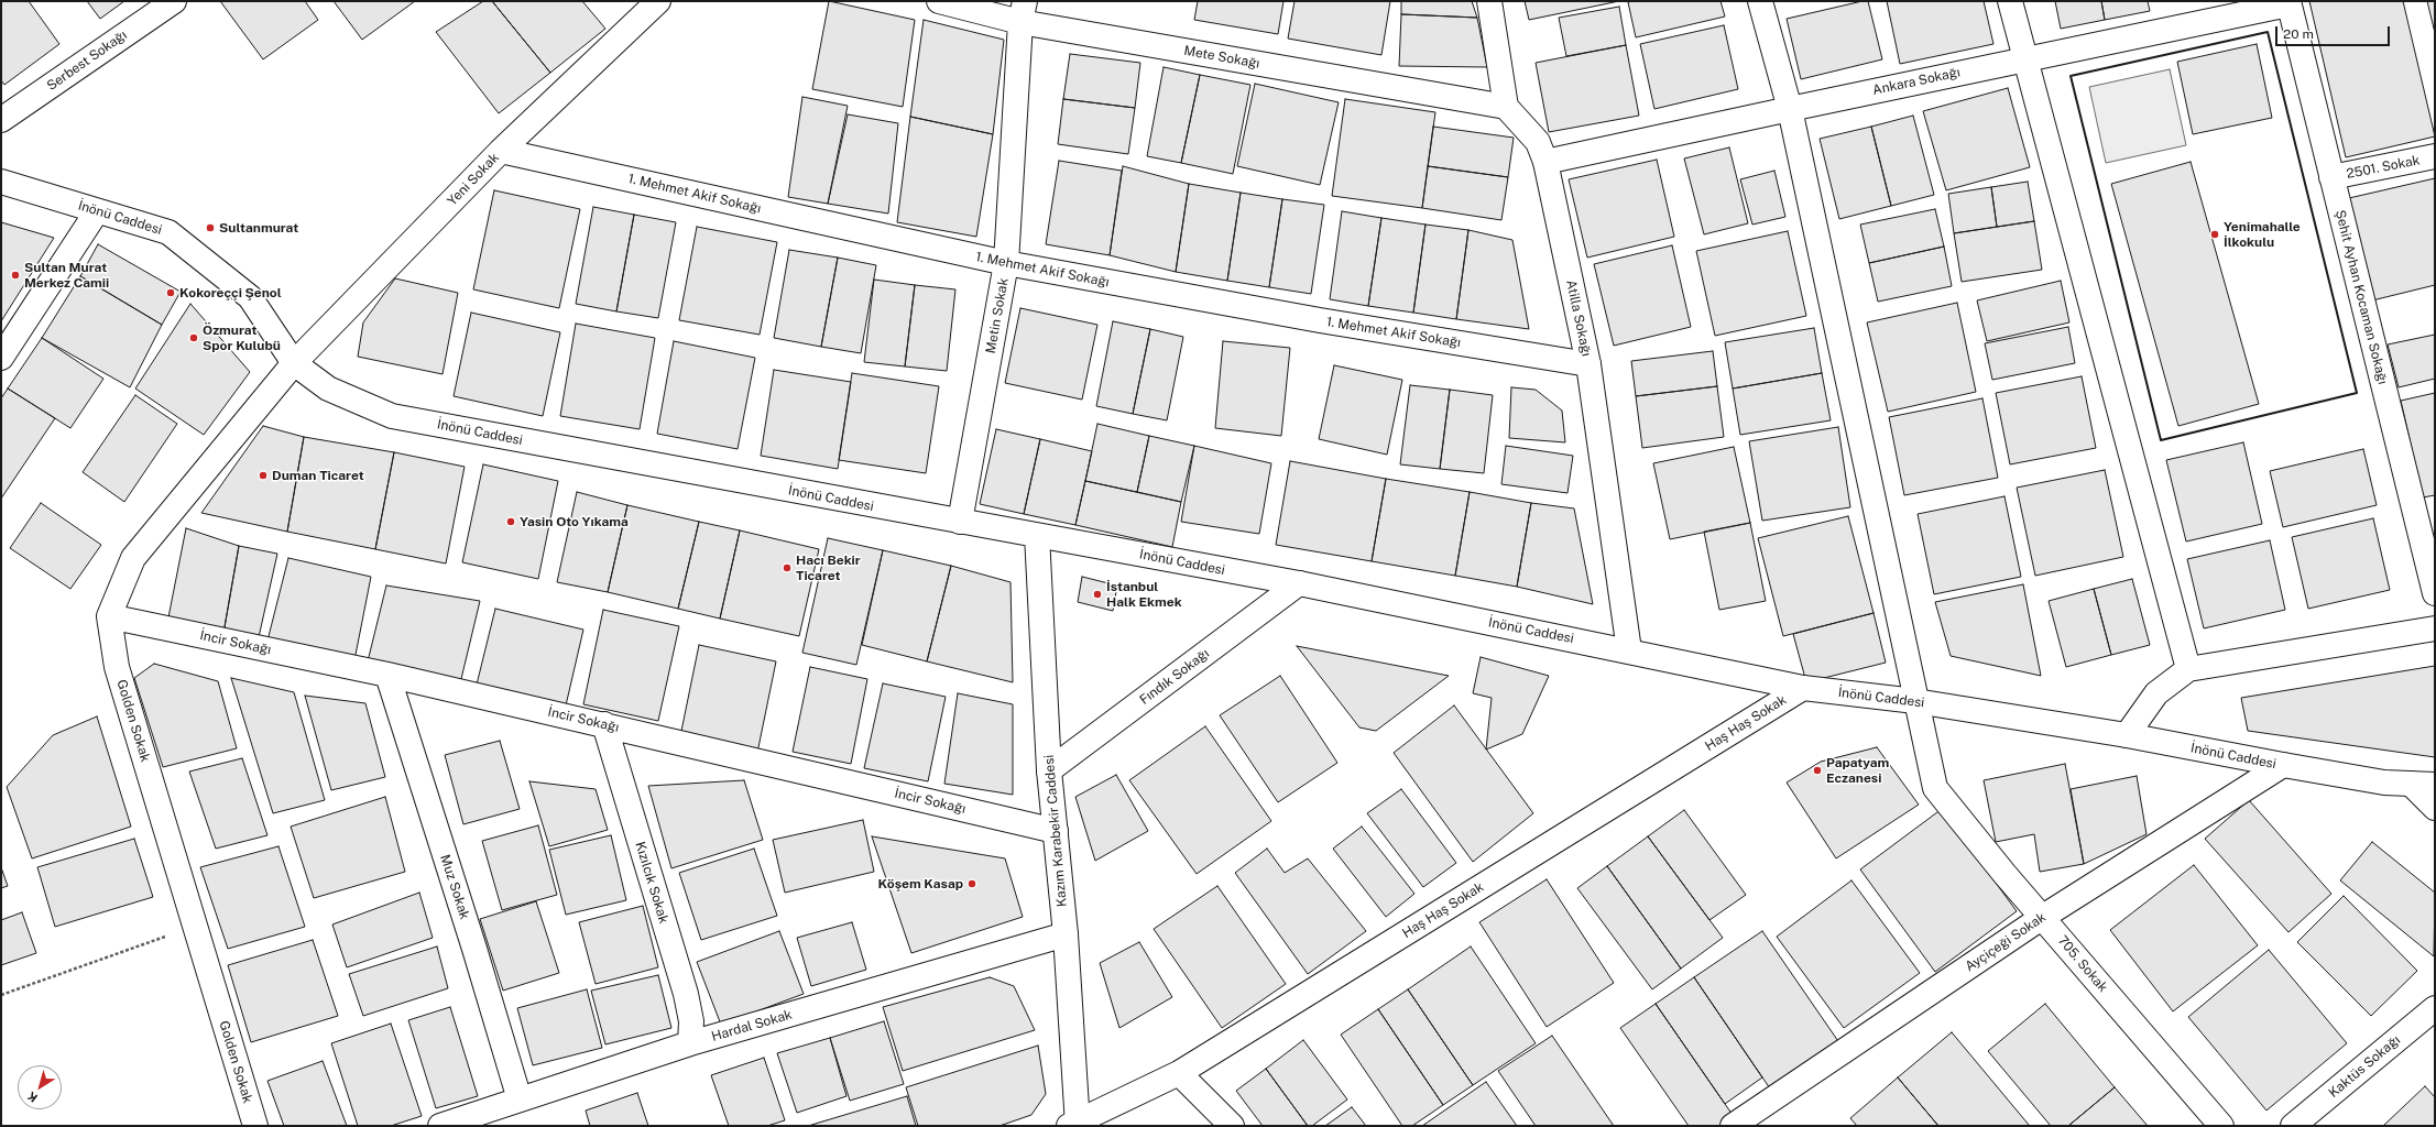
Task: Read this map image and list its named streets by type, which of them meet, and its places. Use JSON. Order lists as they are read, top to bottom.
{
  "streets": {
    "street": [
      "Mete Sokağı",
      "Serbest Sokağı",
      "Ankara Sokağı",
      "2501. Sokak",
      "Yeni Sokak",
      "1. Mehmet Akif Sokağı",
      "İnönü Caddesi",
      "Şehit Ayhan Kocaman Sokağı",
      "Metin Sokak",
      "Atilla Sokağı",
      "İncir Sokağı",
      "Fındık Sokağı",
      "Golden Sokak",
      "Haş Haş Sokak",
      "Kazım Karabekir Caddesi",
      "Kızılcık Sokak",
      "Muz Sokak",
      "Ayçiçeği Sokak",
      "705. Sokak",
      "Hardal Sokak",
      "Kaktüs Sokağı"
    ]
  },
  "crossings": [
    ["Mete Sokağı", "Metin Sokak"],
    ["Mete Sokağı", "Atilla Sokağı"],
    ["Ankara Sokağı", "Şehit Ayhan Kocaman Sokağı"],
    ["Ankara Sokağı", "Atilla Sokağı"],
    ["Ankara Sokağı", "705. Sokak"],
    ["2501. Sokak", "Şehit Ayhan Kocaman Sokağı"],
    ["Yeni Sokak", "1. Mehmet Akif Sokağı"],
    ["Yeni Sokak", "İnönü Caddesi"],
    ["1. Mehmet Akif Sokağı", "Metin Sokak"],
    ["1. Mehmet Akif Sokağı", "Atilla Sokağı"],
    ["İnönü Caddesi", "Metin Sokak"],
    ["İnönü Caddesi", "Atilla Sokağı"],
    ["İnönü Caddesi", "Fındık Sokağı"],
    ["İnönü Caddesi", "Haş Haş Sokak"],
    ["İnönü Caddesi", "Kazım Karabekir Caddesi"],
    ["İnönü Caddesi", "Ayçiçeği Sokak"],
    ["İnönü Caddesi", "705. Sokak"],
    ["İncir Sokağı", "Golden Sokak"],
    ["İncir Sokağı", "Kazım Karabekir Caddesi"],
    ["İncir Sokağı", "Kızılcık Sokak"],
    ["İncir Sokağı", "Muz Sokak"],
    ["Fındık Sokağı", "Kazım Karabekir Caddesi"],
    ["Haş Haş Sokak", "Kazım Karabekir Caddesi"],
    ["Kazım Karabekir Caddesi", "Hardal Sokak"],
    ["Kızılcık Sokak", "Hardal Sokak"],
    ["Muz Sokak", "Hardal Sokak"],
    ["Ayçiçeği Sokak", "705. Sokak"]
  ],
  "places": [
    "Sultanmurat",
    "Yenimahalle İlkokulu",
    "Sultan Murat Merkez Camii",
    "Kokoreççi Şenol",
    "Özmurat Spor Kulubü",
    "Duman Ticaret",
    "Yasin Oto Yıkama",
    "Hacı Bekir Ticaret",
    "İstanbul Halk Ekmek",
    "Papatyam Eczanesi",
    "Köşem Kasap"
  ],
  "scale_bar": "20 m",
  "north": "bottom left"
}
